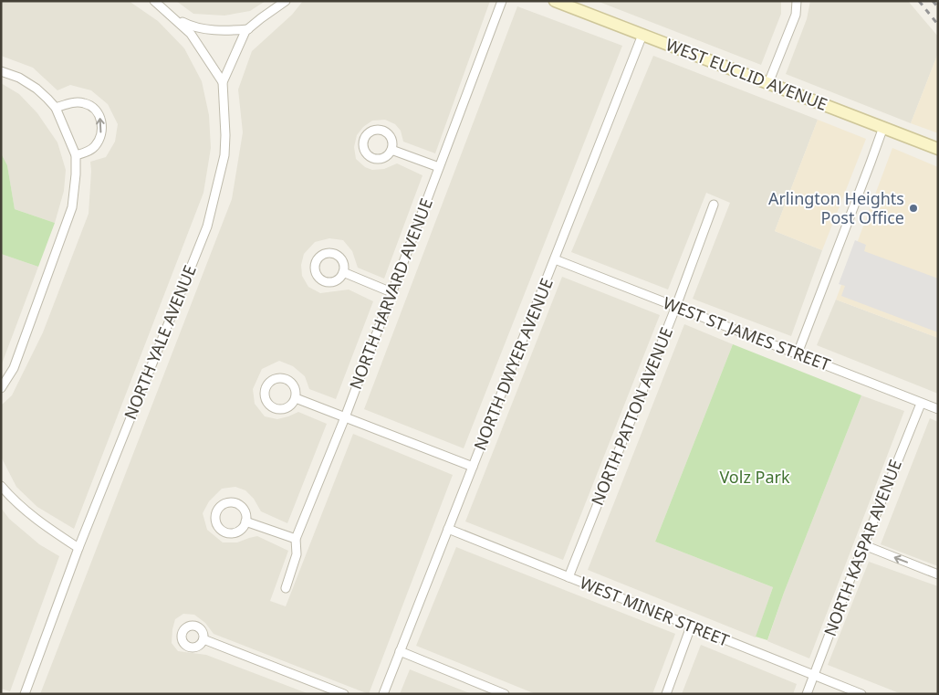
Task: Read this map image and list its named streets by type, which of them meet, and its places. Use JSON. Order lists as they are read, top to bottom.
{
  "streets": {
    "main road": ["WEST EUCLID AVENUE"],
    "street": [
      "NORTH HARVARD AVENUE",
      "WEST ST JAMES STREET",
      "NORTH YALE AVENUE",
      "NORTH DWYER AVENUE",
      "NORTH PATTON AVENUE",
      "NORTH KASPAR AVENUE",
      "WEST MINER STREET"
    ]
  },
  "crossings": [
    ["WEST EUCLID AVENUE", "NORTH DWYER AVENUE"],
    ["WEST ST JAMES STREET", "NORTH DWYER AVENUE"],
    ["WEST ST JAMES STREET", "NORTH PATTON AVENUE"],
    ["WEST ST JAMES STREET", "NORTH KASPAR AVENUE"],
    ["NORTH DWYER AVENUE", "WEST MINER STREET"],
    ["NORTH PATTON AVENUE", "WEST MINER STREET"],
    ["NORTH KASPAR AVENUE", "WEST MINER STREET"]
  ],
  "parks": ["Volz Park"],
  "places": ["Arlington Heights Post Office"]
}
